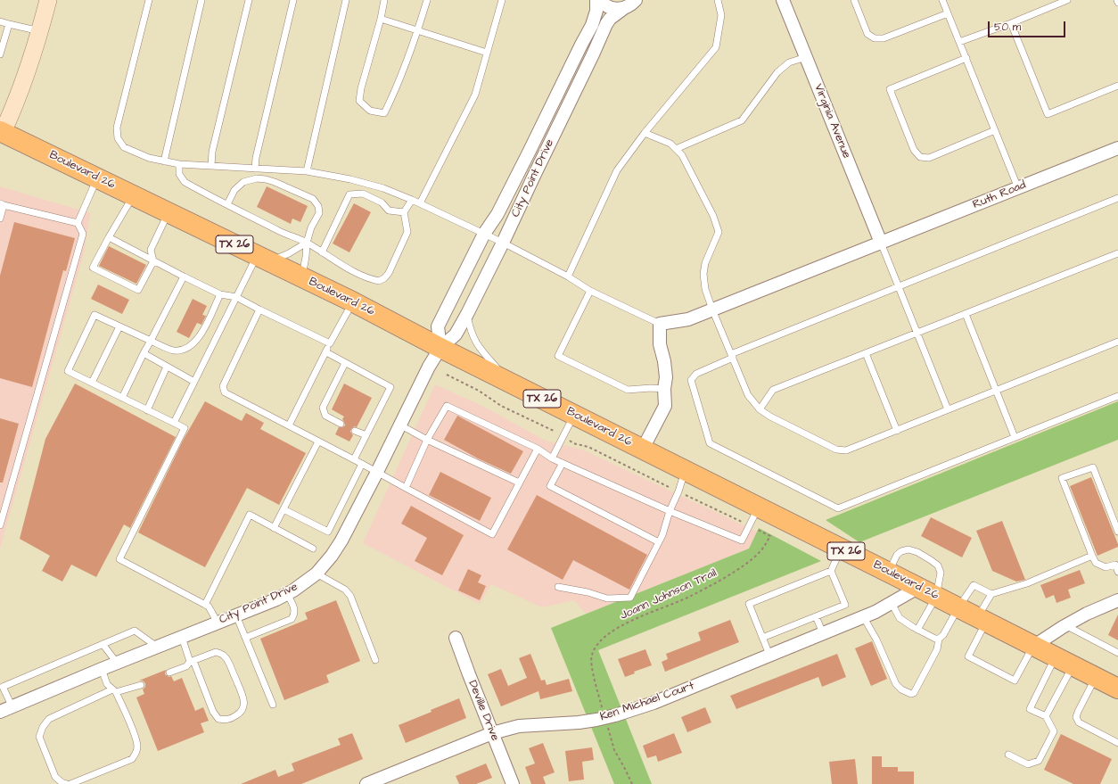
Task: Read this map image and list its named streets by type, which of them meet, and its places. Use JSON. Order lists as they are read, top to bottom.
{
  "streets": {
    "main road": ["Boulevard 26", "TX 26"],
    "street": [
      "Virginia Avenue",
      "City Point Drive",
      "Ruth Road",
      "Ken Michael Court",
      "Deville Drive"
    ],
    "path": ["Joann Johnson Trail"]
  },
  "crossings": [
    ["Virginia Avenue", "Ruth Road"],
    ["Boulevard 26", "City Point Drive"],
    ["Boulevard 26", "Ken Michael Court"],
    ["Ken Michael Court", "Deville Drive"]
  ],
  "scale_bar": "50 m"
}
